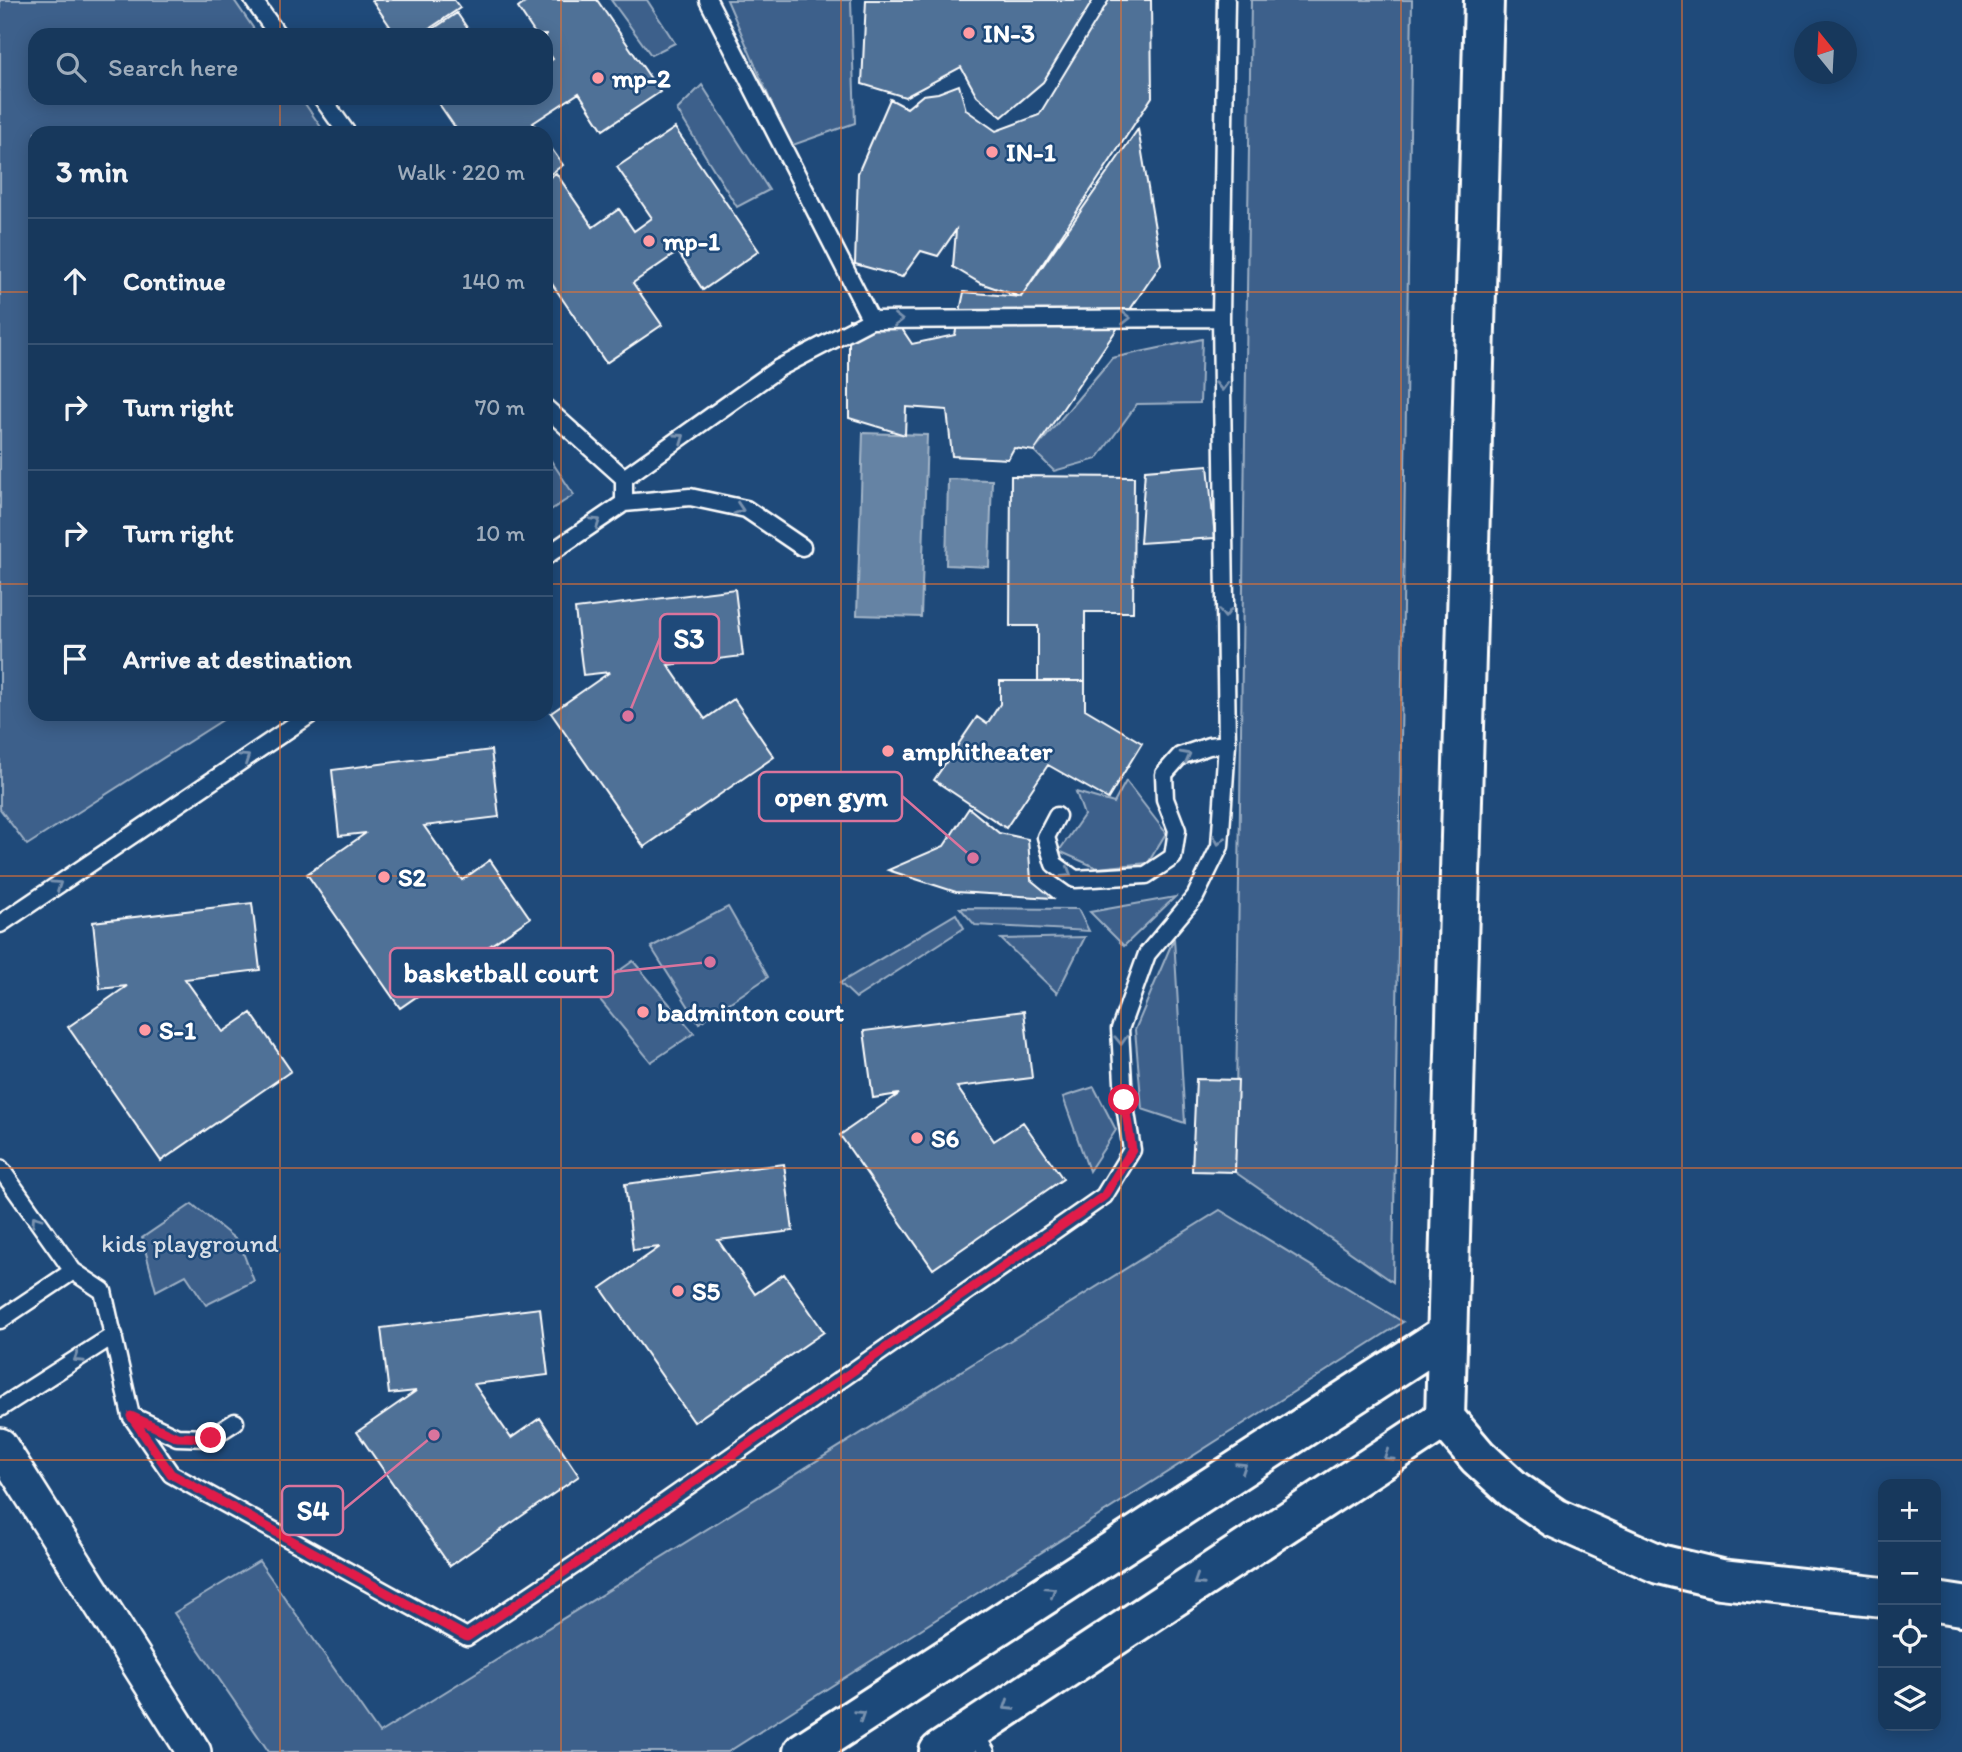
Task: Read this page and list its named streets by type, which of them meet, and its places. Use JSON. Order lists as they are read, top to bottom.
{
  "parks": ["kids playground"],
  "places": [
    "IN-3",
    "mp-2",
    "IN-1",
    "mp-1",
    "S3",
    "amphitheater",
    "open gym",
    "S2",
    "basketball court",
    "badminton court",
    "S-1",
    "S6",
    "S5",
    "S4"
  ],
  "north": "top",
  "page": {
    "search": "Search here",
    "heading": ["3 min", "Walk · 220 m"],
    "list": [
      ["Continue", "140 m"],
      ["Turn right", "70 m"],
      ["Turn right", "10 m"],
      "Arrive at destination"
    ],
    "map_buttons": ["+", "−"]
  }
}
